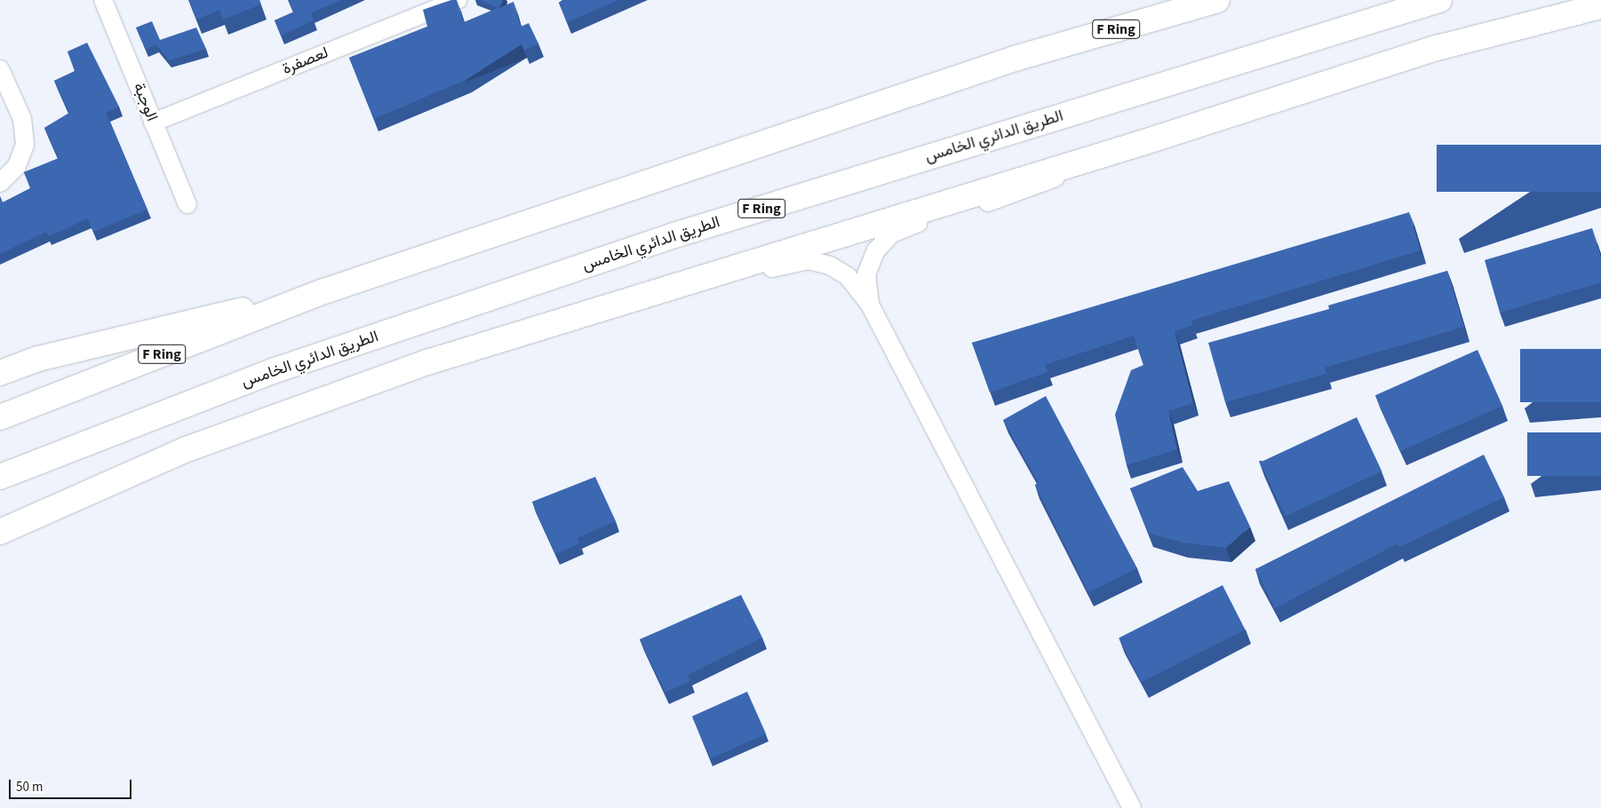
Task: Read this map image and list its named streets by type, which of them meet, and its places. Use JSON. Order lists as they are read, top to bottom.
{
  "streets": {
    "highway": ["F Ring", "الطريق الدائري الخامس"],
    "street": ["لعصفرة", "الوجبة"]
  },
  "crossings": [
    ["لعصفرة", "الوجبة"]
  ],
  "scale_bar": "50 m"
}
